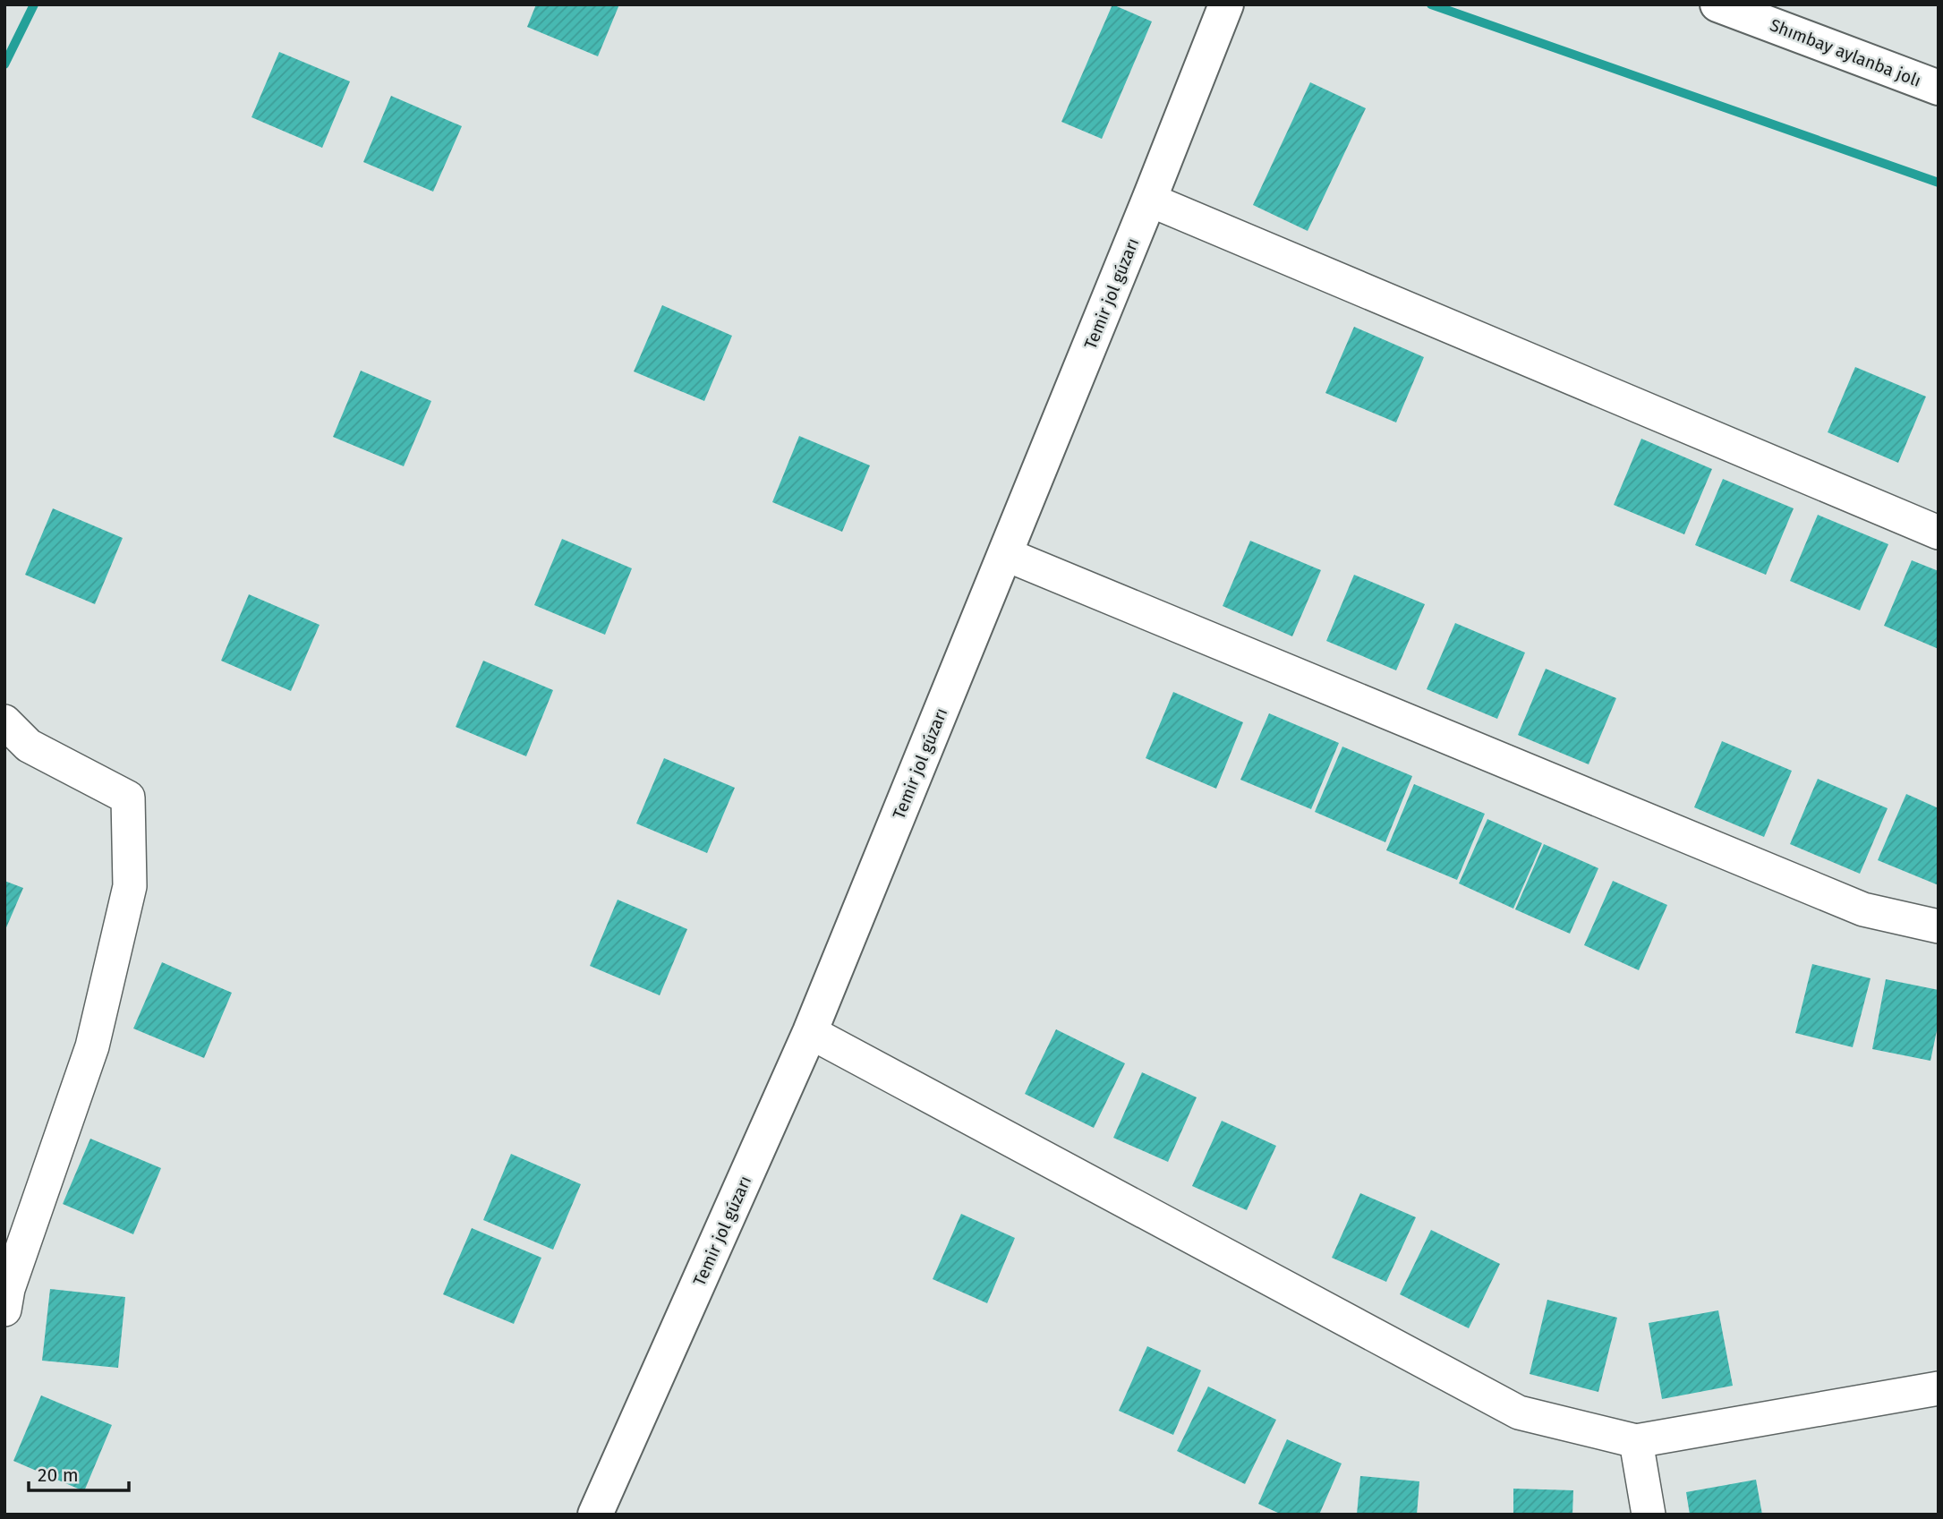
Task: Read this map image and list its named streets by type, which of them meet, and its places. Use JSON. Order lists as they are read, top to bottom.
{
  "streets": {
    "street": ["Shımbay aylanba jolı", "Temir jol gúzarı"]
  },
  "scale_bar": "20 m"
}
